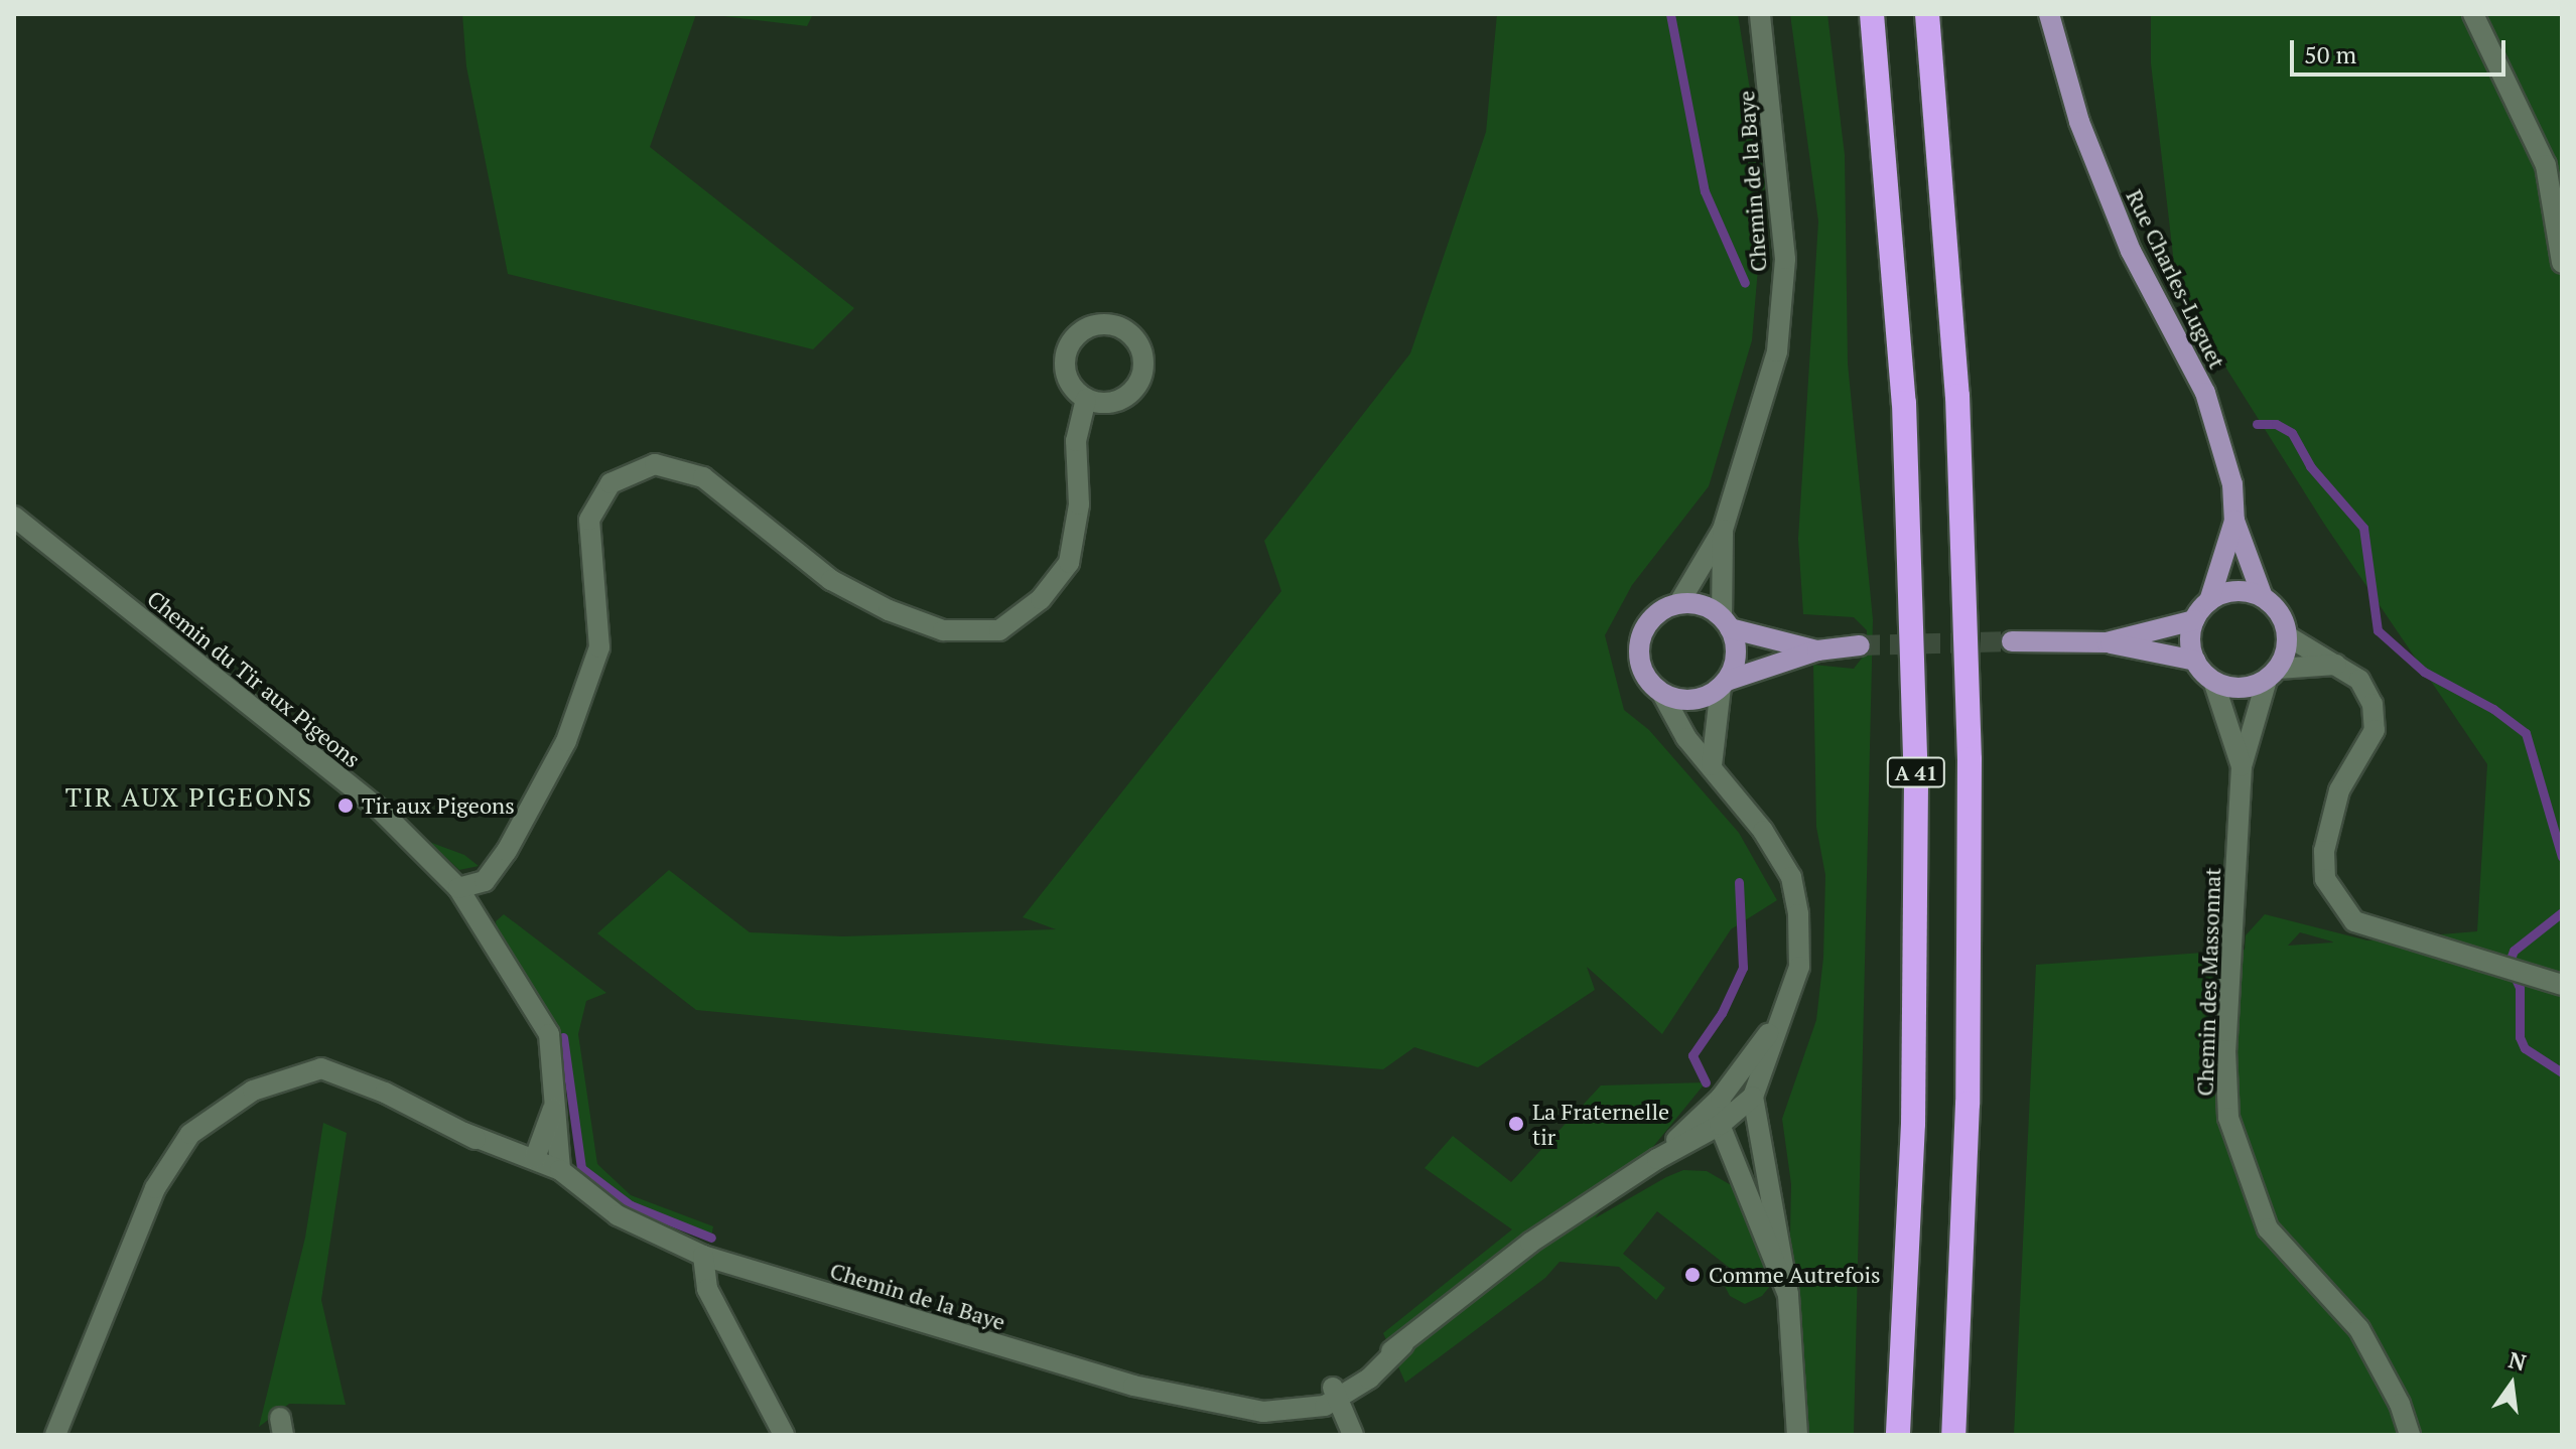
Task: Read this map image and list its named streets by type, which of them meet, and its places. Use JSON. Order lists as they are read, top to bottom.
{
  "streets": {
    "highway": ["A 41"],
    "main road": ["Rue Charles-Luguet"],
    "street": ["Chemin de la Baye", "Chemin du Tir aux Pigeons", "Chemin des Massonnat"]
  },
  "crossings": [
    ["Chemin de la Baye", "Chemin du Tir aux Pigeons"],
    ["Rue Charles-Luguet", "Chemin des Massonnat"]
  ],
  "districts": ["TIR AUX PIGEONS"],
  "places": ["Tir aux Pigeons", "La Fraternelle tir", "Comme Autrefois"],
  "scale_bar": "50 m",
  "north": "top"
}
